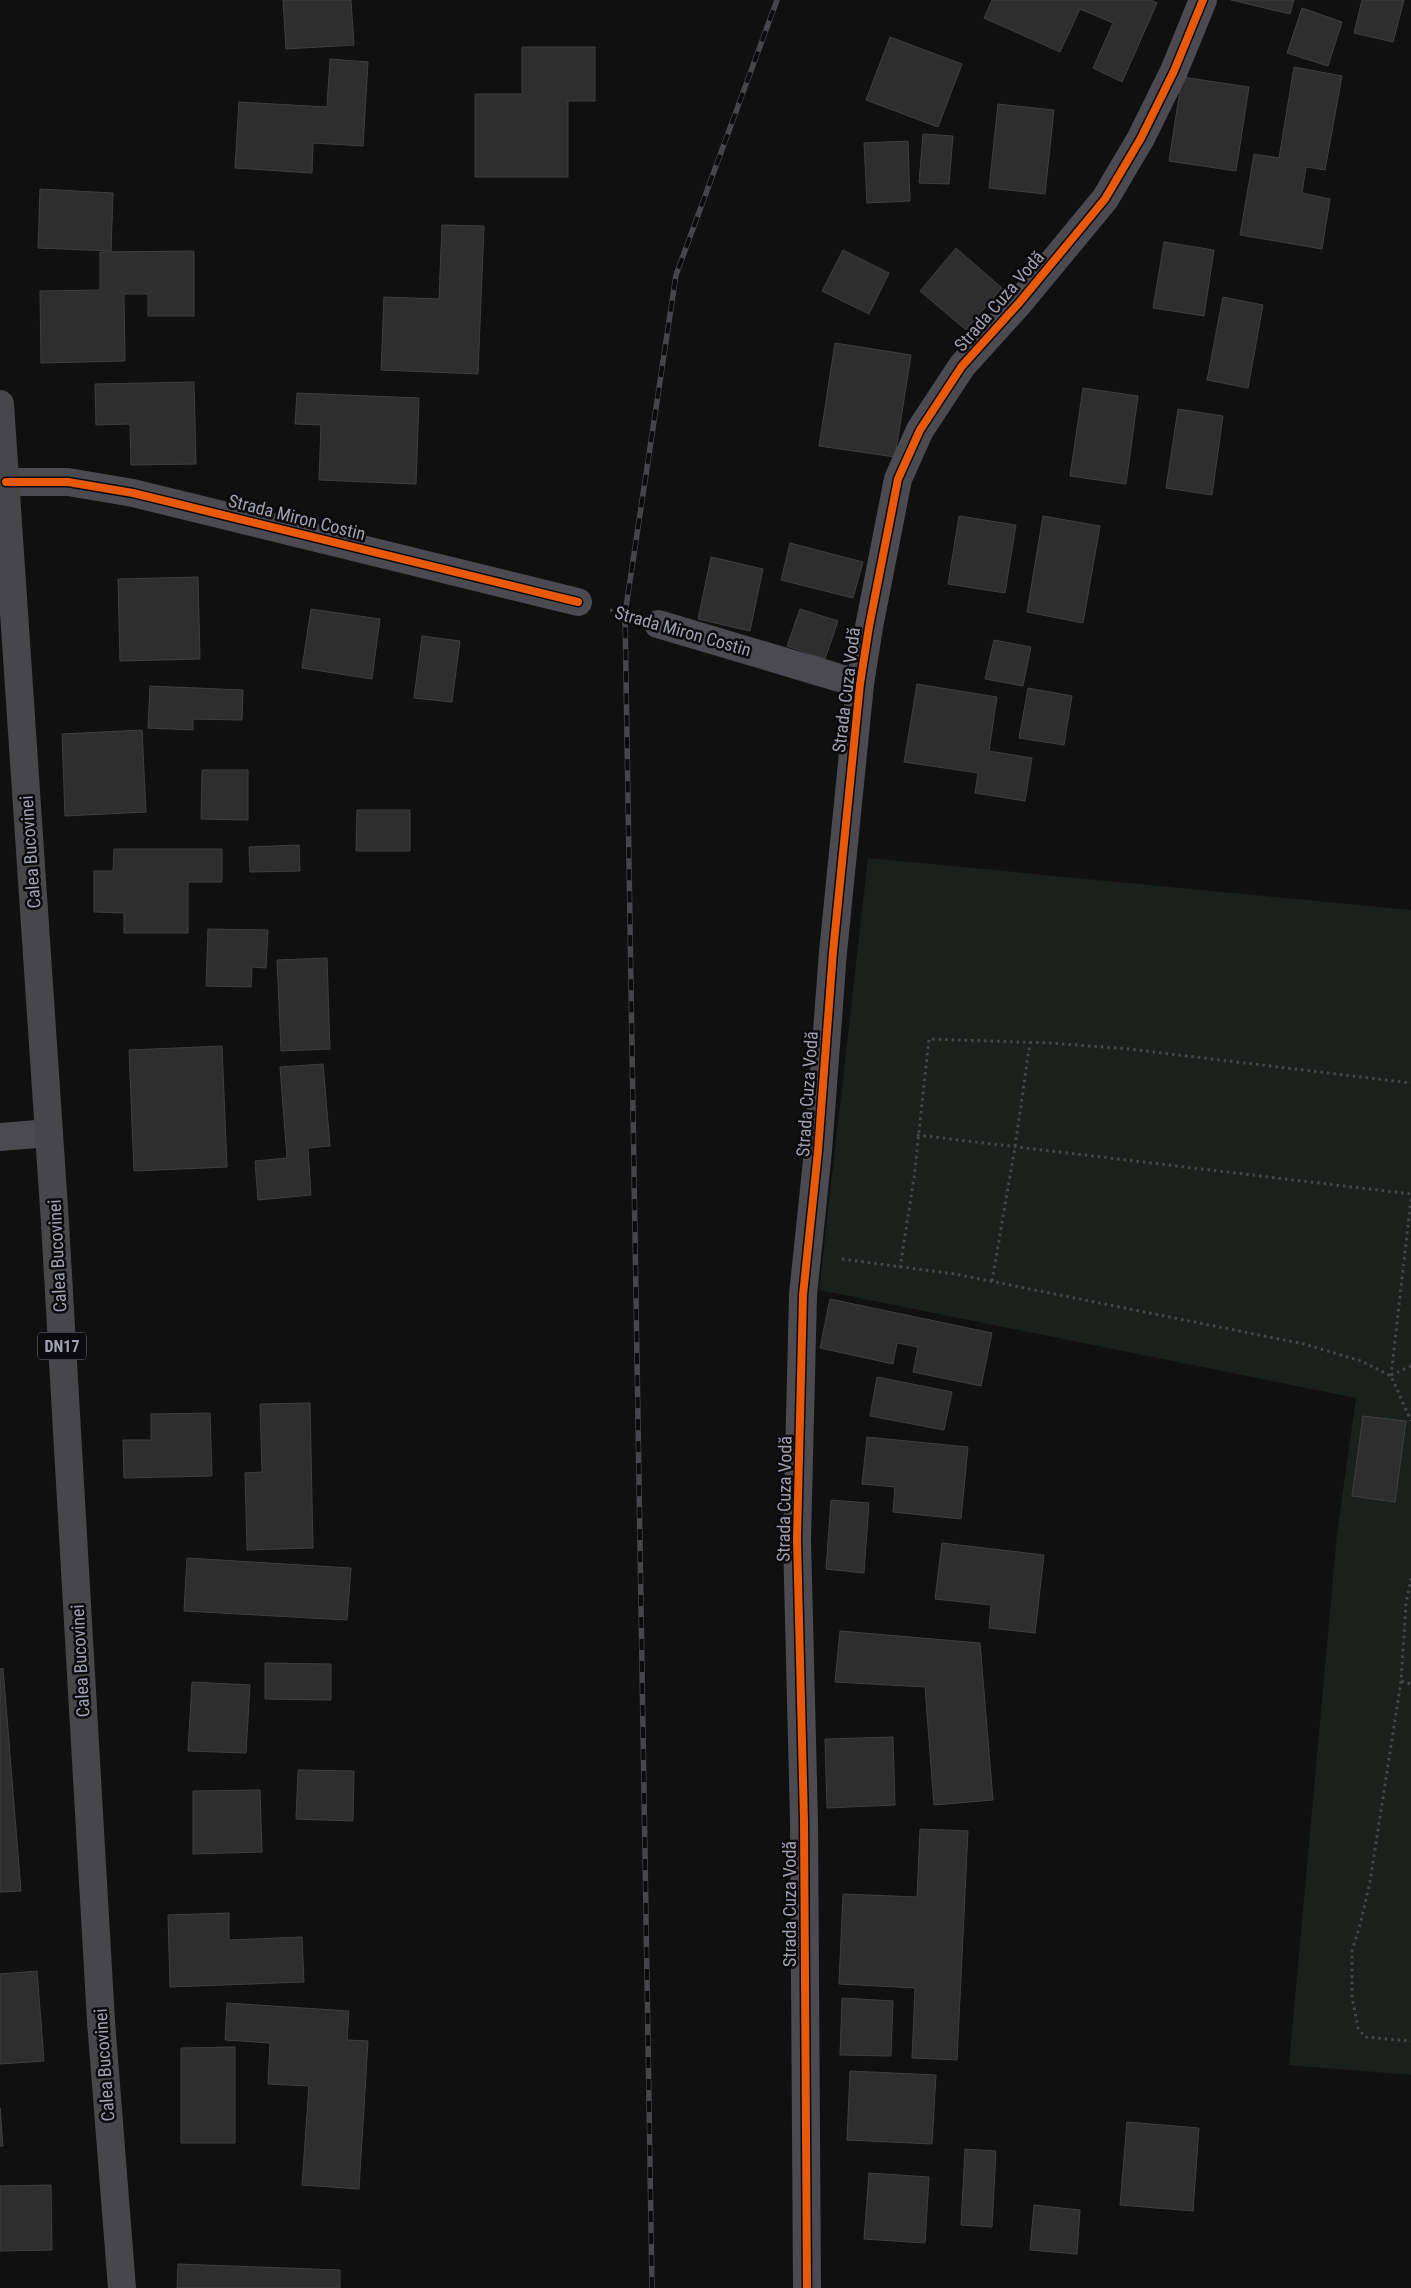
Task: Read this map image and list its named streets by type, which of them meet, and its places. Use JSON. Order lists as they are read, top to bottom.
{
  "streets": {
    "highway": ["Calea Bucovinei", "DN17"],
    "street": ["Strada Cuza Vodă", "Strada Miron Costin"]
  },
  "crossings": [
    ["Strada Cuza Vodă", "Strada Miron Costin"],
    ["Strada Miron Costin", "Calea Bucovinei"]
  ]
}
